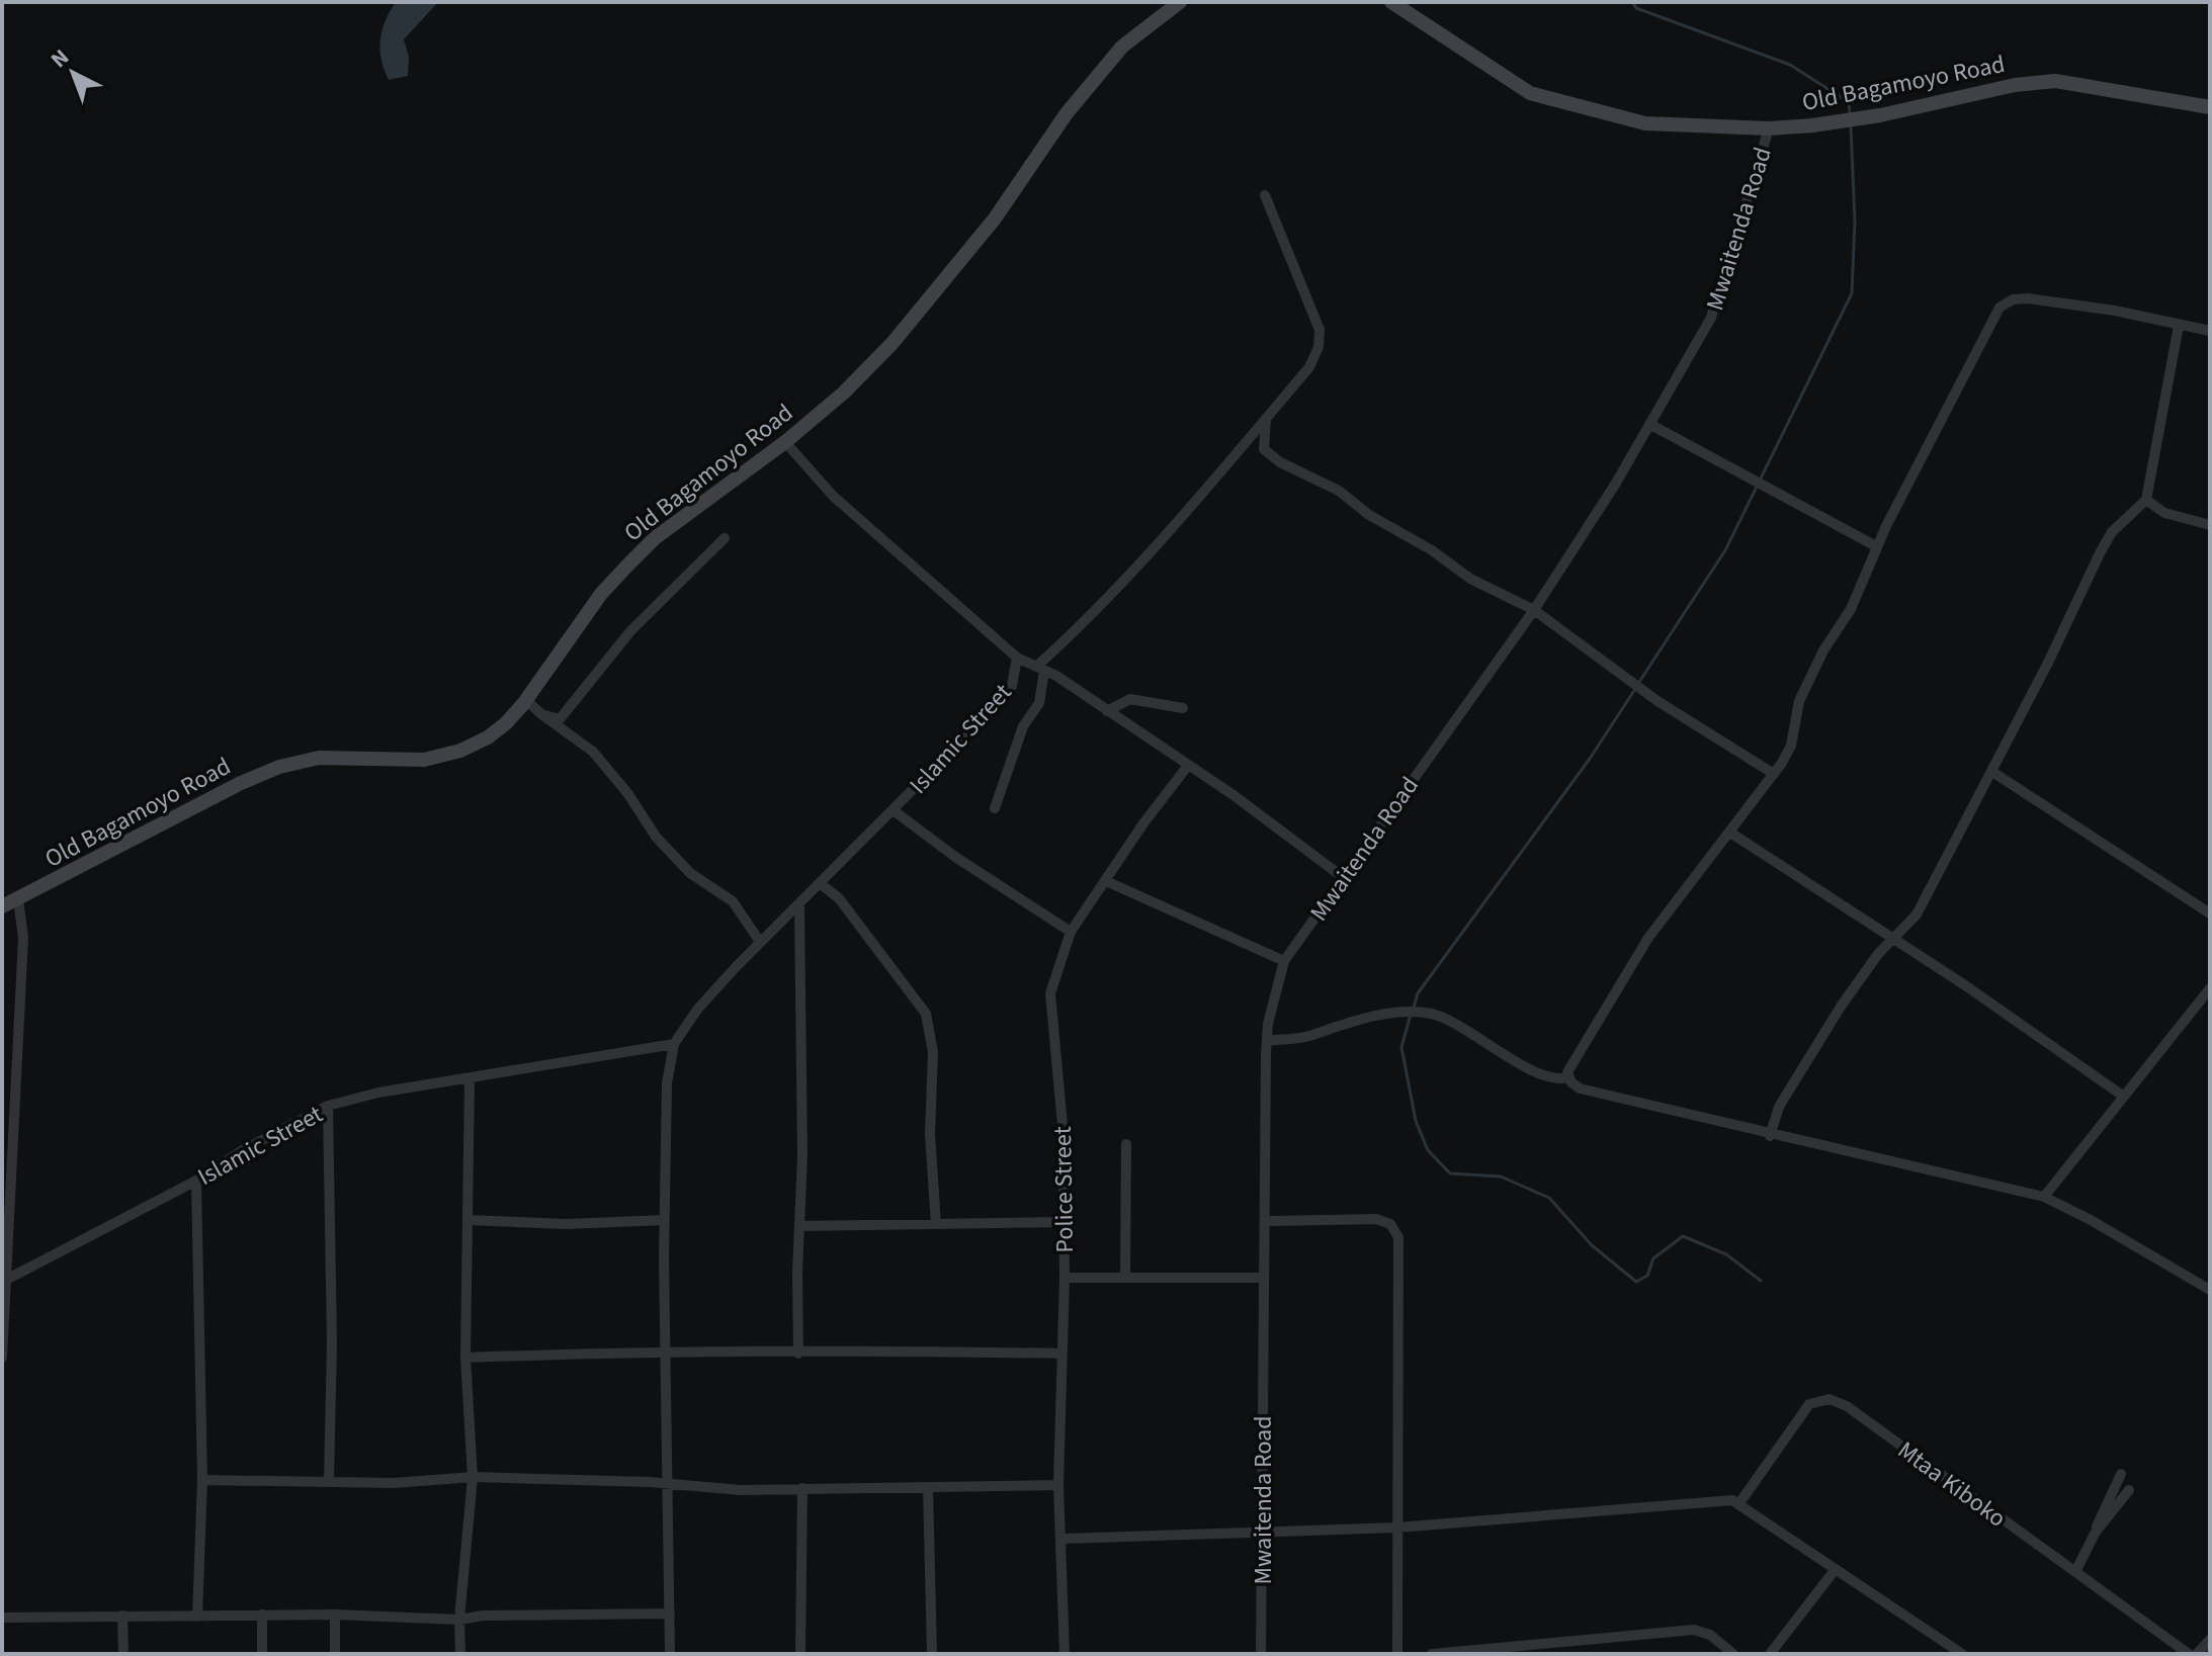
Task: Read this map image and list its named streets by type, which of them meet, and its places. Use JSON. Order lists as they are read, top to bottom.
{
  "streets": {
    "street": [
      "Old Bagamoyo Road",
      "Mwaitenda Road",
      "Islamic Street",
      "Police Street",
      "Mtaa Kiboko"
    ]
  },
  "crossings": [
    ["Old Bagamoyo Road", "Mwaitenda Road"],
    ["Old Bagamoyo Road", "Islamic Street"]
  ],
  "north": "top left"
}
